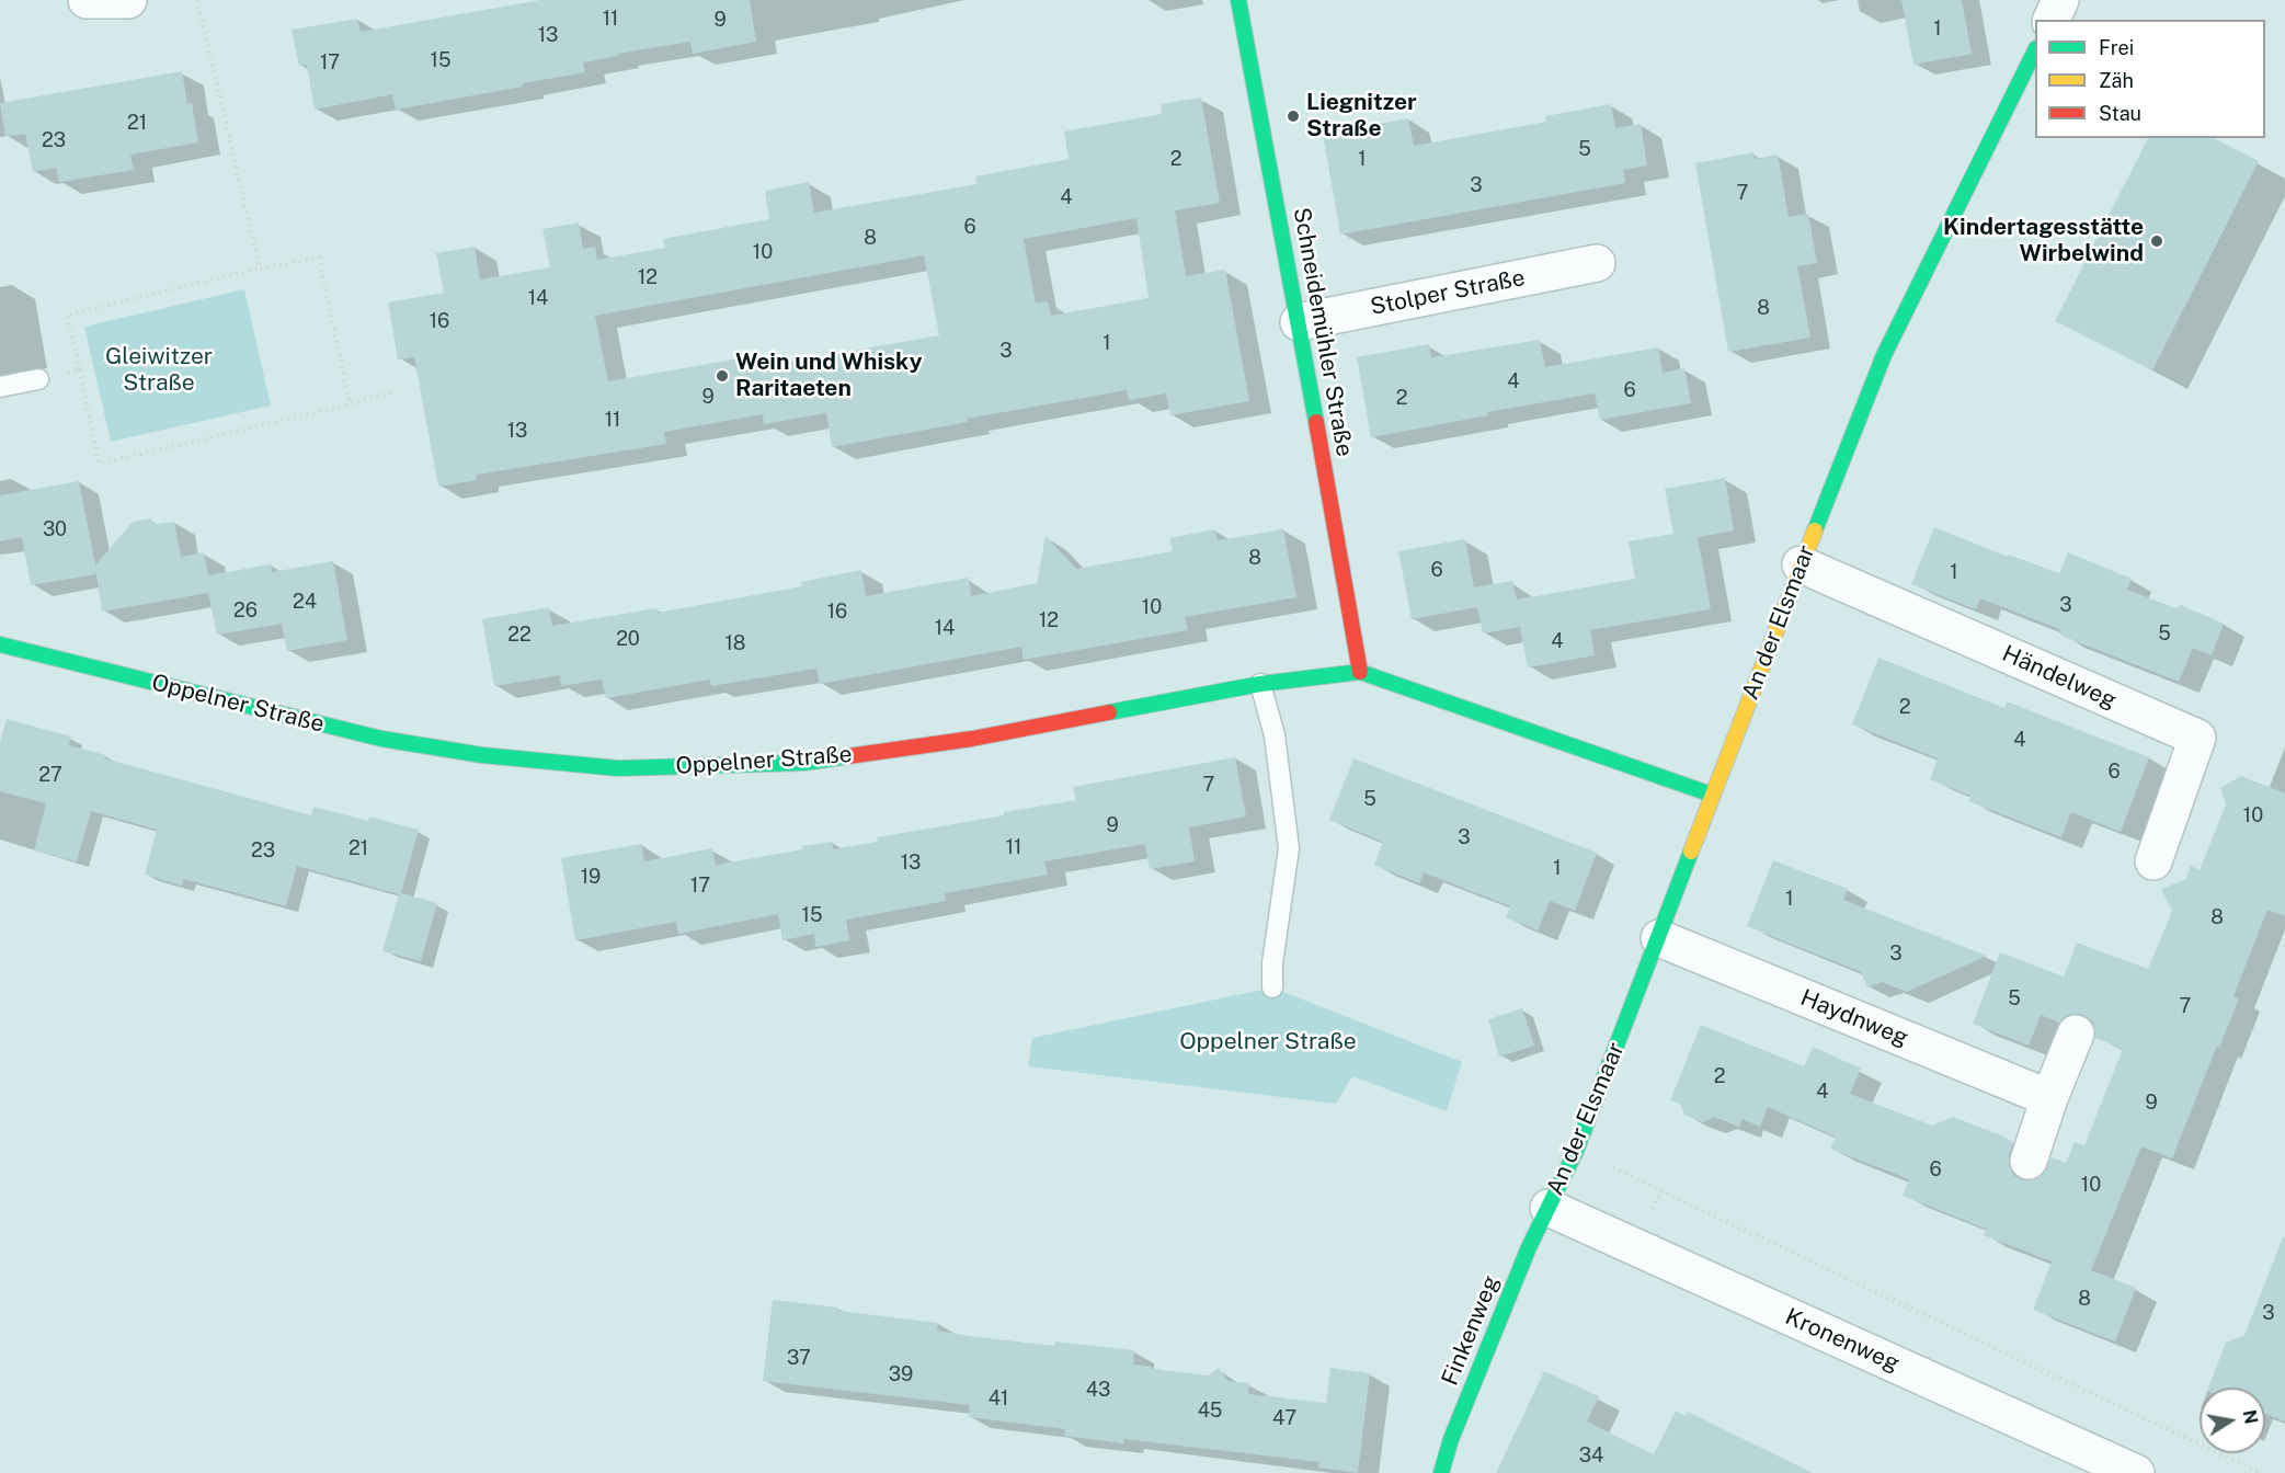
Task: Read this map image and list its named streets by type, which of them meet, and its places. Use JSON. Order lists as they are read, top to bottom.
{
  "streets": {
    "street": [
      "Stolper Straße",
      "Schneidemühler Straße",
      "An der Elsmaar",
      "Händelweg",
      "Oppelner Straße",
      "Haydnweg",
      "Finkenweg",
      "Kronenweg"
    ]
  },
  "crossings": [
    ["Stolper Straße", "Schneidemühler Straße"],
    ["Schneidemühler Straße", "Oppelner Straße"],
    ["An der Elsmaar", "Händelweg"],
    ["An der Elsmaar", "Oppelner Straße"],
    ["An der Elsmaar", "Haydnweg"],
    ["An der Elsmaar", "Finkenweg"],
    ["An der Elsmaar", "Kronenweg"],
    ["Finkenweg", "Kronenweg"]
  ],
  "parks": ["Gleiwitzer Straße", "Oppelner Straße"],
  "places": ["Liegnitzer Straße", "Kindertagesstätte Wirbelwind", "Wein und Whisky Raritaeten"],
  "house_numbers": [
    "11",
    "9",
    "1",
    "13",
    "15",
    "17",
    "21",
    "23",
    "5",
    "2",
    "1",
    "3",
    "7",
    "4",
    "6",
    "8",
    "10",
    "12",
    "14",
    "8",
    "16",
    "1",
    "3",
    "4",
    "6",
    "9",
    "2",
    "11",
    "13",
    "30",
    "8",
    "6",
    "1",
    "24",
    "3",
    "10",
    "26",
    "16",
    "12",
    "14",
    "5",
    "22",
    "20",
    "4",
    "18",
    "2",
    "4",
    "6",
    "27",
    "7",
    "5",
    "10",
    "9",
    "3",
    "11",
    "21",
    "23",
    "13",
    "1",
    "19",
    "17",
    "1",
    "15",
    "8",
    "3",
    "5",
    "7",
    "2",
    "4",
    "9",
    "6",
    "10",
    "8",
    "3",
    "37",
    "39",
    "43",
    "41",
    "45",
    "47",
    "34"
  ],
  "legend": ["Frei", "Zäh", "Stau"],
  "north": "right"
}
